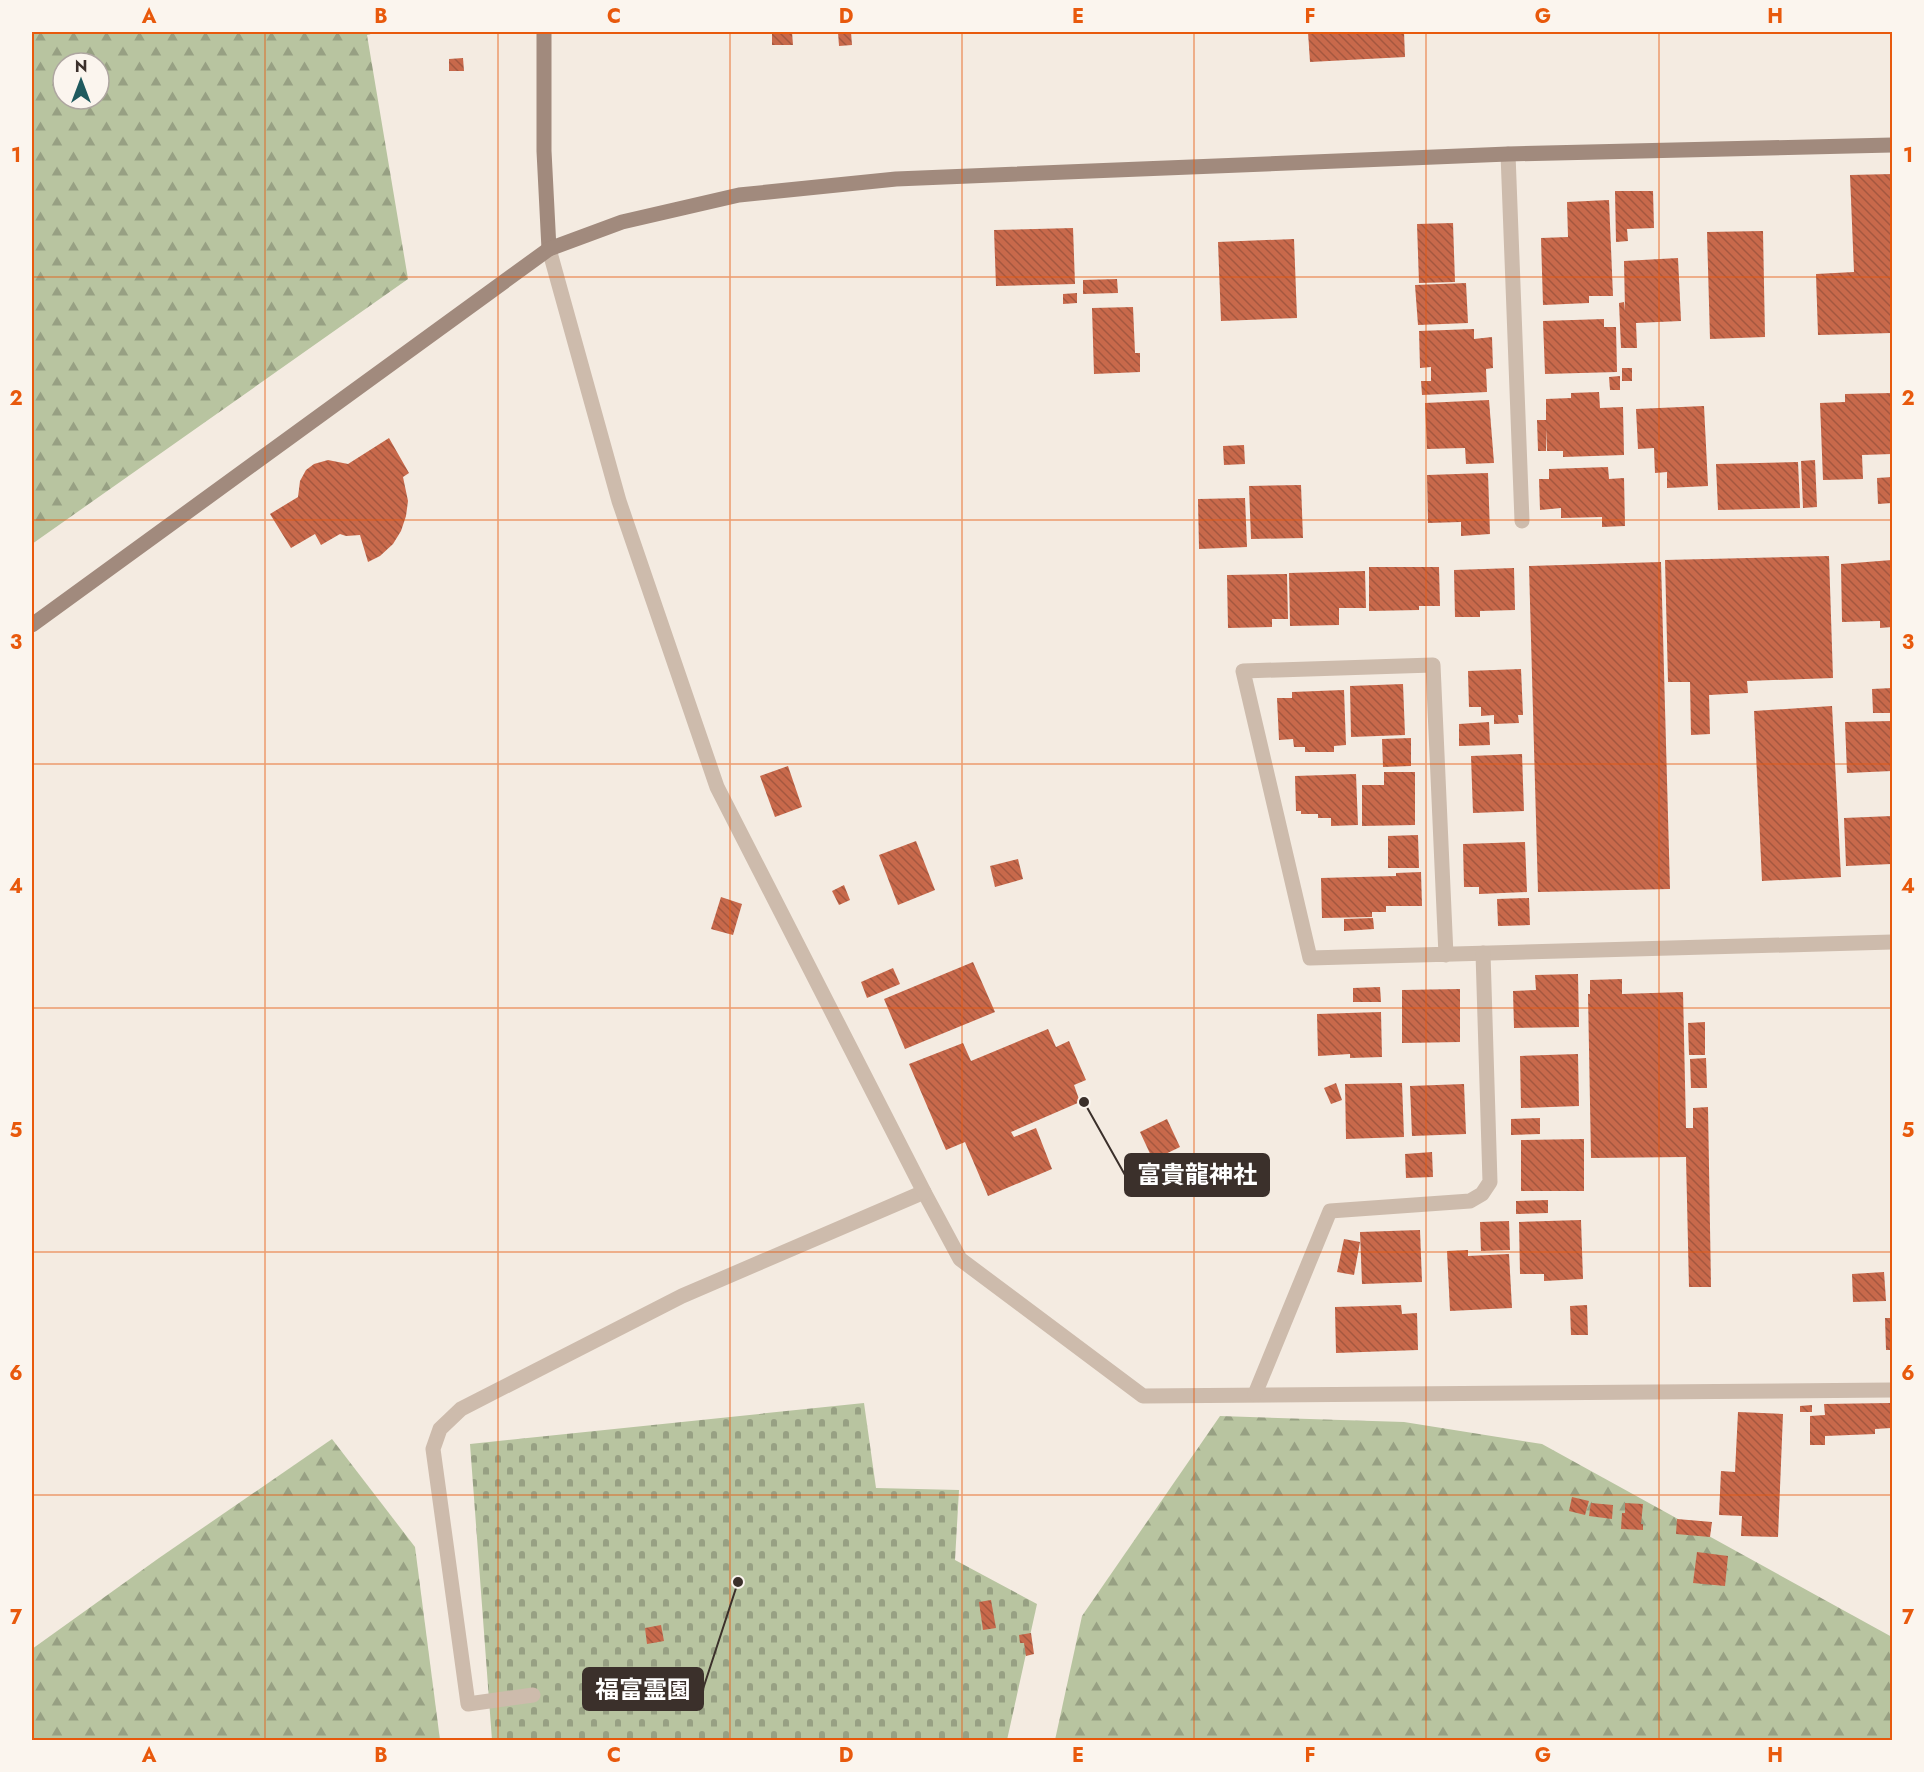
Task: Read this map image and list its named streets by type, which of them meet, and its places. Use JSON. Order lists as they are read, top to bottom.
{
  "places": ["富貴龍神社", "福富霊園"],
  "north": "top",
  "grid": {
    "columns": [
      "A",
      "B",
      "C",
      "D",
      "E",
      "F",
      "G",
      "H"
    ],
    "rows": [
      "1",
      "2",
      "3",
      "4",
      "5",
      "6",
      "7"
    ]
  }
}
